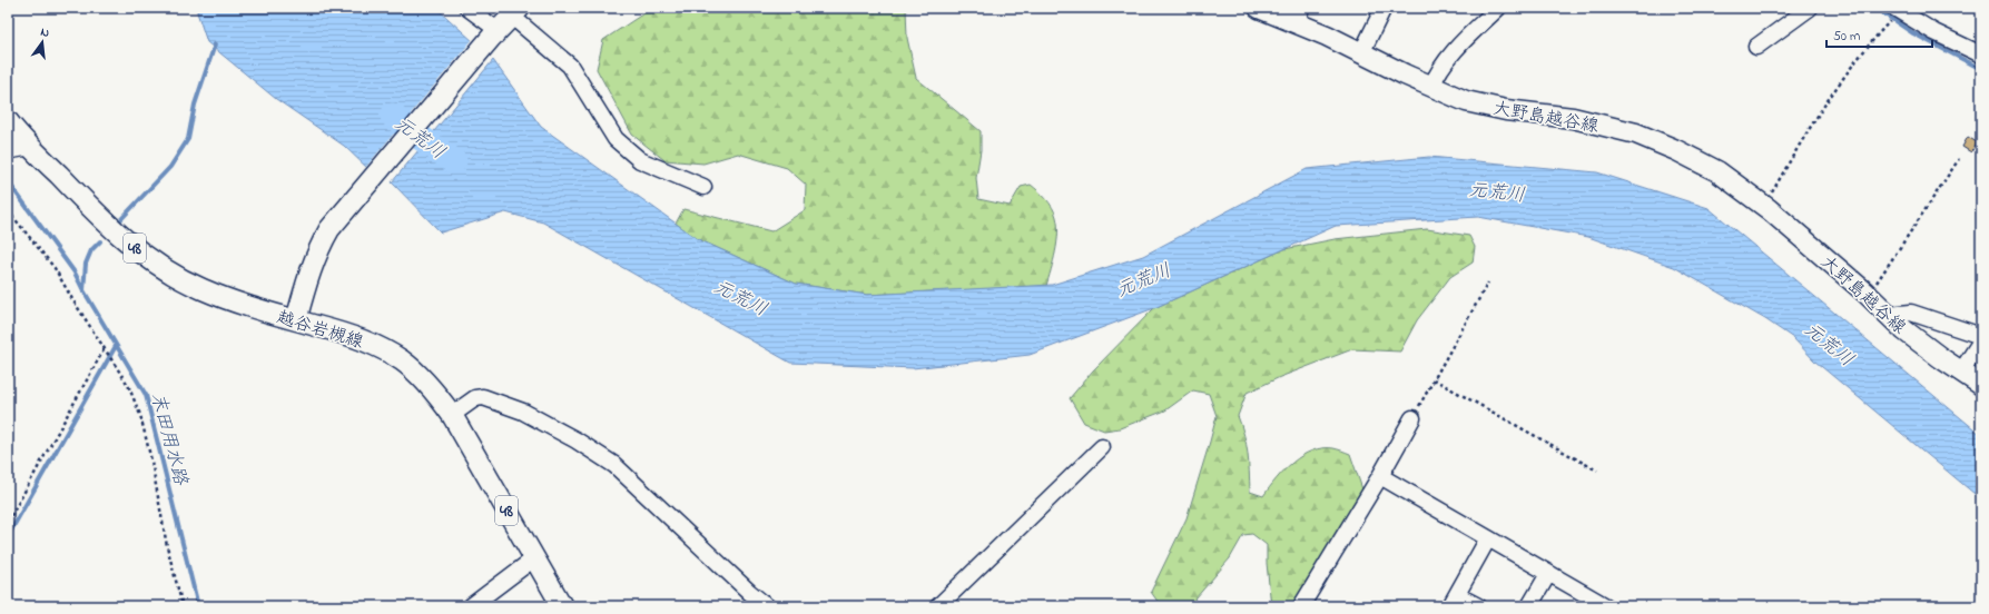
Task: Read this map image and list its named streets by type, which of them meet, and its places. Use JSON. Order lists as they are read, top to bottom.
{
  "streets": {
    "main road": ["大野島越谷線", "48", "越谷岩槻線"]
  },
  "water": ["元荒川", "末田用水路"],
  "scale_bar": "50 m",
  "north": "top"
}
